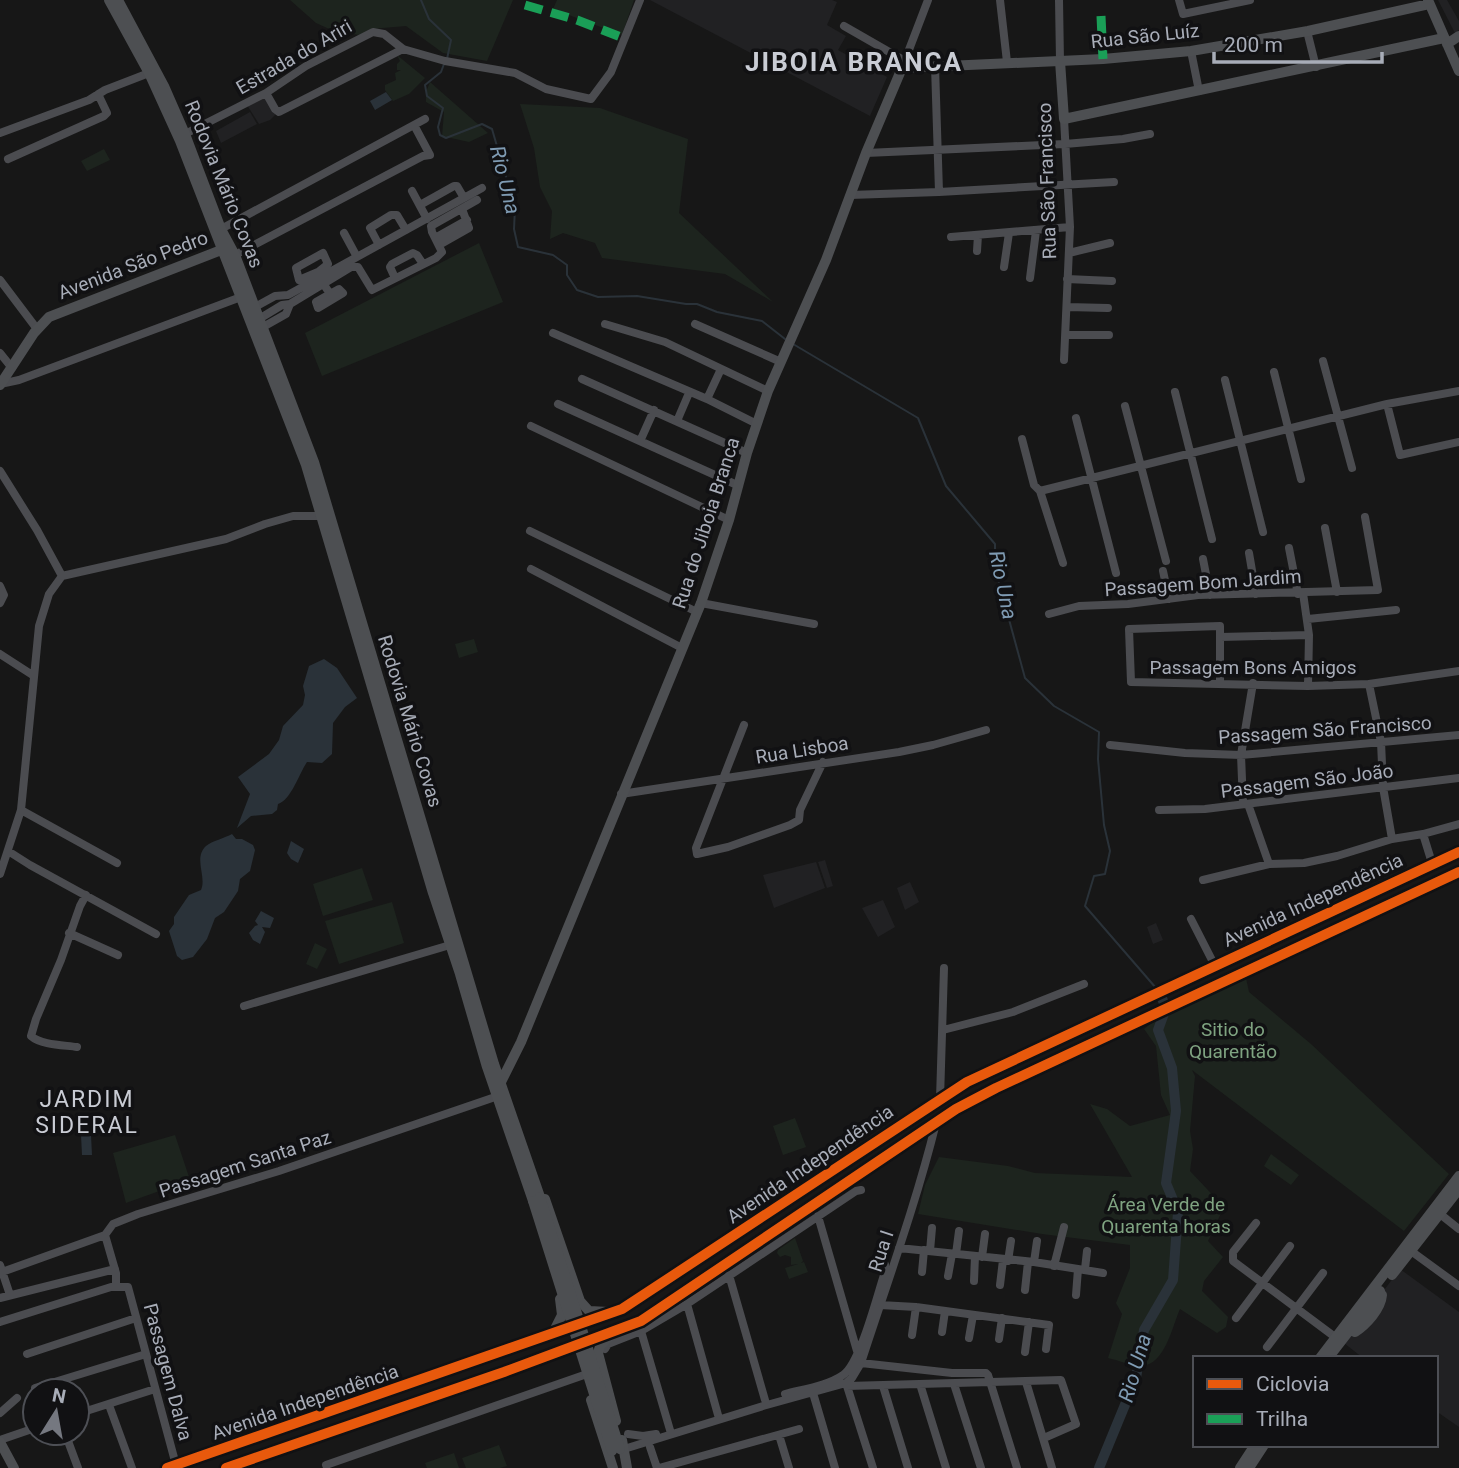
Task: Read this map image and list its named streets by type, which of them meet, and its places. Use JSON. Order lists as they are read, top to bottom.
{
  "streets": {
    "main road": [
      "Rua São Luíz",
      "Rua São Francisco",
      "Rodovia Mário Covas",
      "Avenida São Pedro",
      "Rua do Jiboia Branca",
      "Avenida Independência"
    ],
    "street": [
      "Estrada do Ariri",
      "Passagem Bom Jardim",
      "Passagem Bons Amigos",
      "Passagem São Francisco",
      "Rua Lisboa",
      "Passagem São João",
      "Passagem Santa Paz",
      "Rua I",
      "Passagem Dalva"
    ]
  },
  "crossings": [
    ["Rua São Luíz", "Rua São Francisco"],
    ["Rua São Luíz", "Rua do Jiboia Branca"],
    ["Estrada do Ariri", "Rodovia Mário Covas"],
    ["Rodovia Mário Covas", "Avenida São Pedro"],
    ["Rodovia Mário Covas", "Rua do Jiboia Branca"],
    ["Rodovia Mário Covas", "Passagem Santa Paz"],
    ["Rua do Jiboia Branca", "Rua Lisboa"],
    ["Rua do Jiboia Branca", "Passagem Santa Paz"],
    ["Avenida Independência", "Rua I"],
    ["Avenida Independência", "Passagem Dalva"]
  ],
  "districts": ["JIBOIA BRANCA", "JARDIM SIDERAL"],
  "water": ["Rio Una"],
  "parks": ["Sitio do Quarentão", "Área Verde de Quarenta horas"],
  "legend": ["Ciclovia", "Trilha"],
  "scale_bar": "200 m",
  "north": "top"
}
